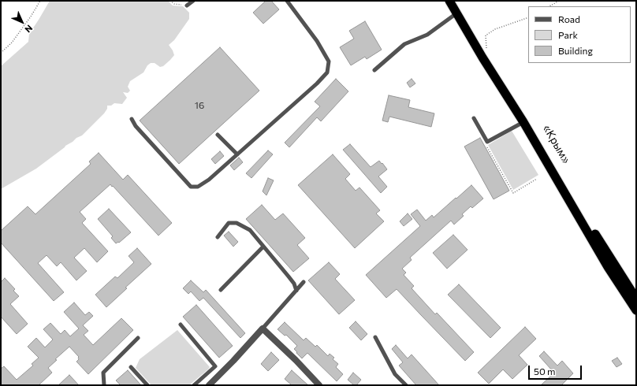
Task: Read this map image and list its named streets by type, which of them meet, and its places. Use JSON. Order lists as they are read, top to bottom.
{
  "streets": {
    "highway": ["«Крым»"]
  },
  "house_numbers": ["16"],
  "legend": ["Road", "Park", "Building"],
  "scale_bar": "50 m",
  "north": "bottom right"
}
